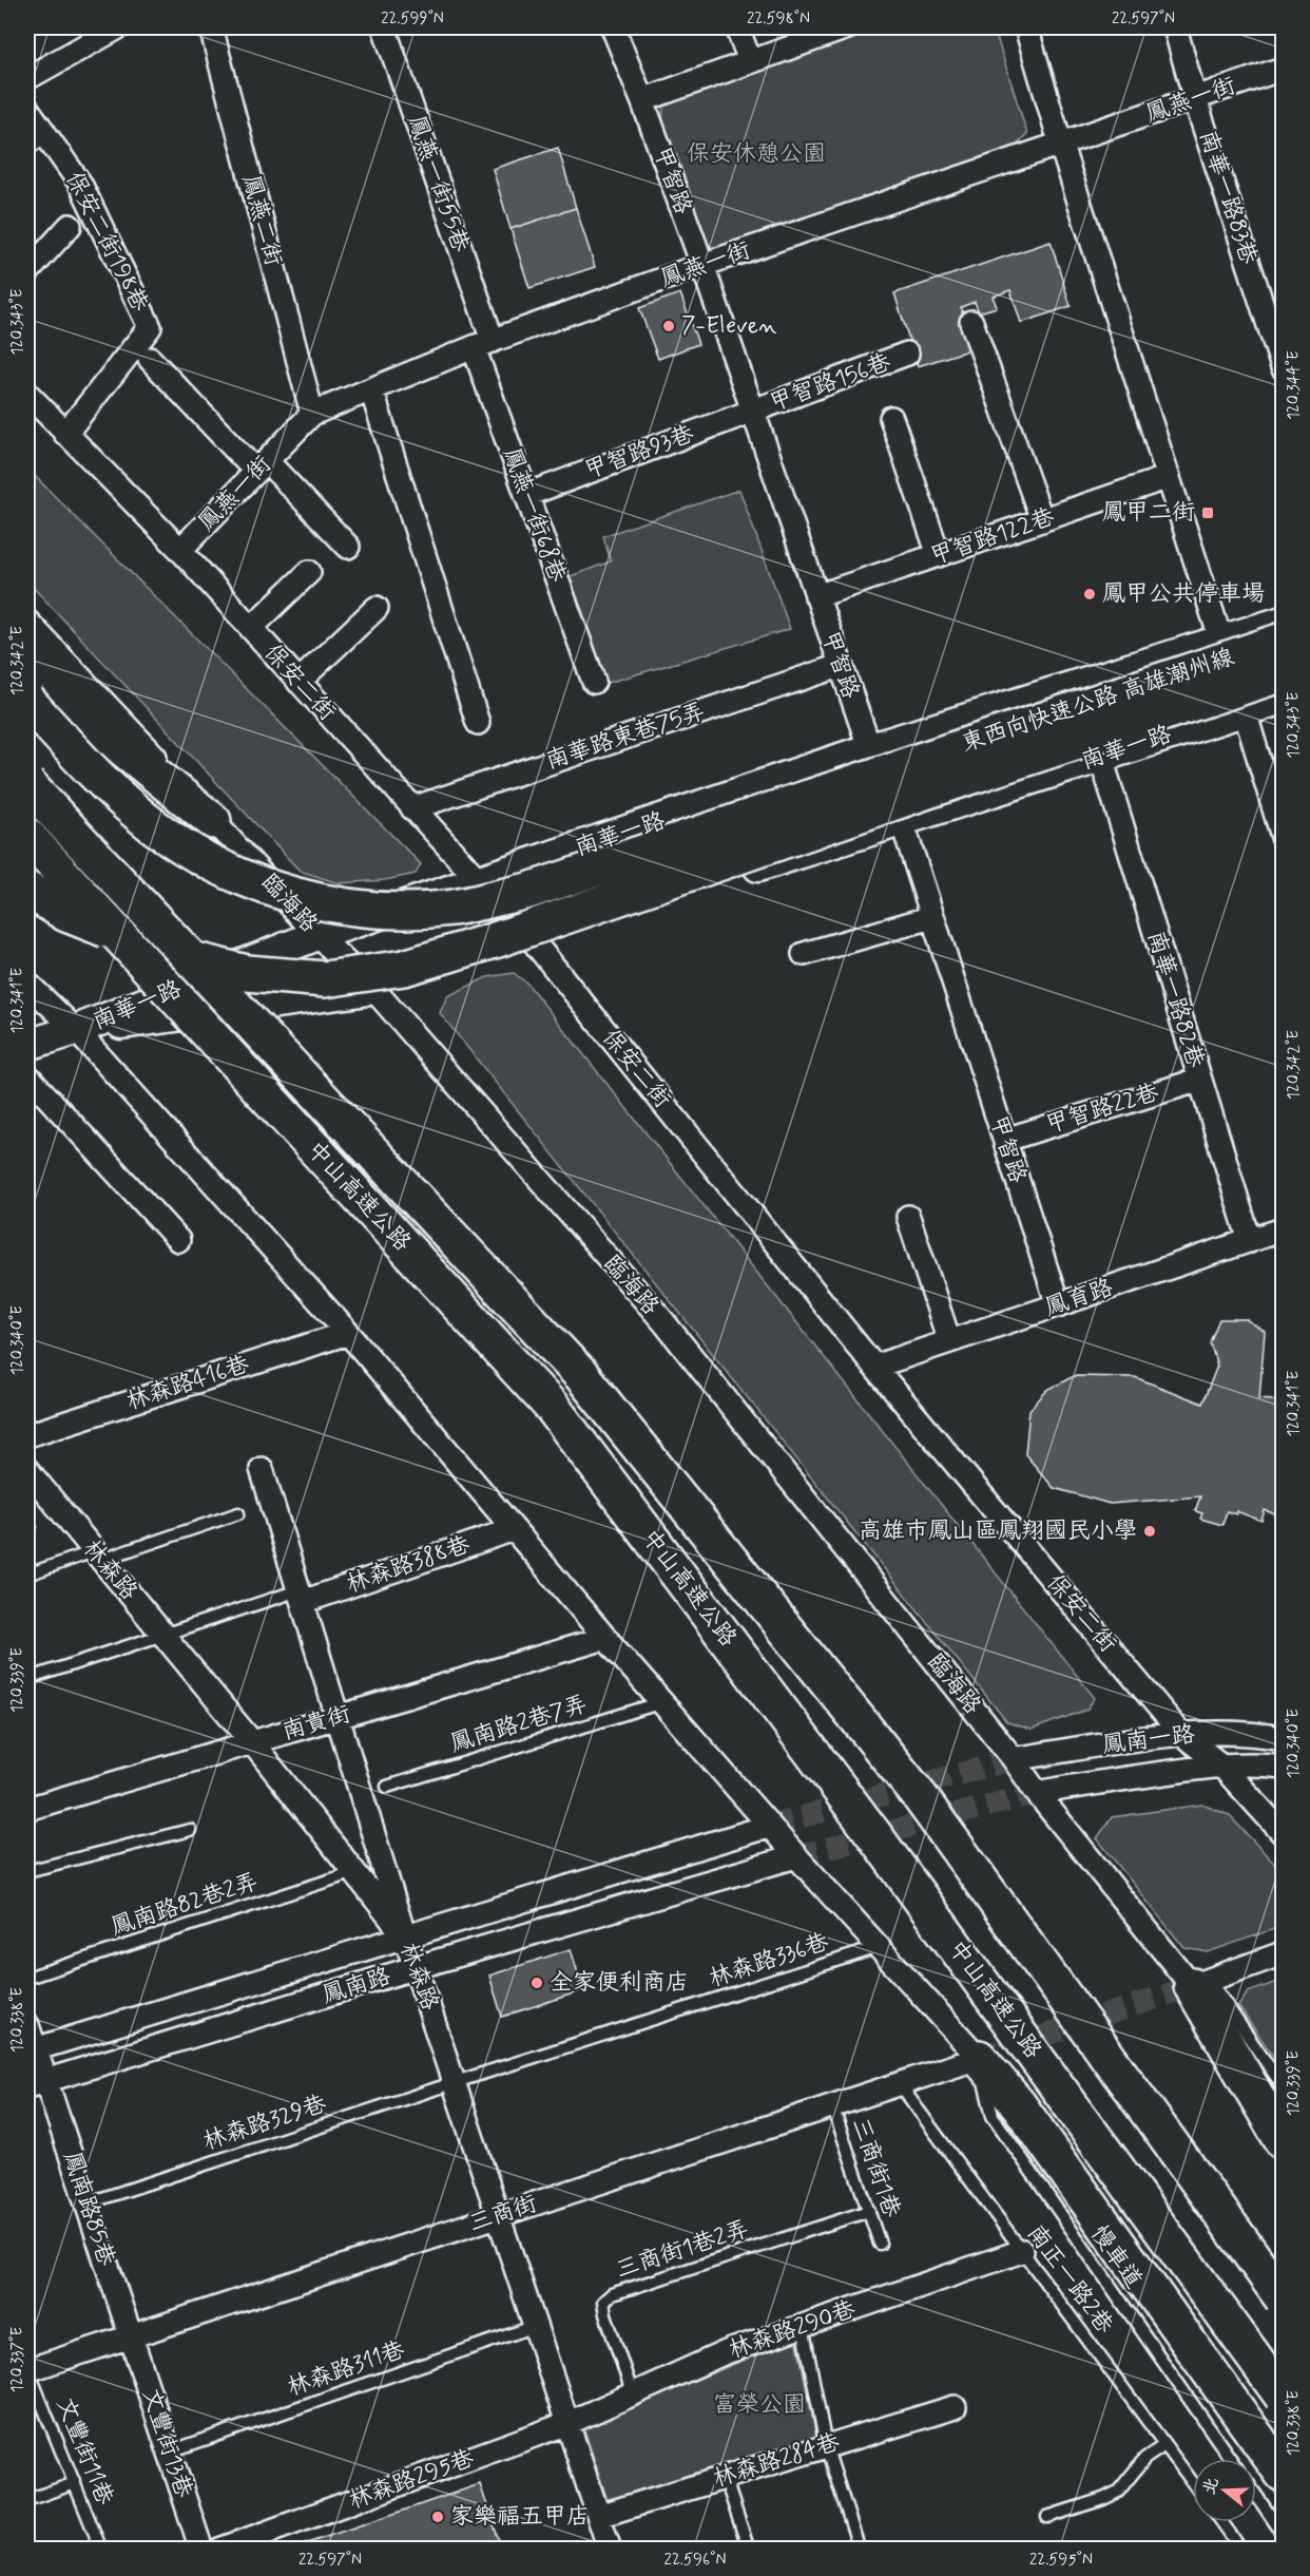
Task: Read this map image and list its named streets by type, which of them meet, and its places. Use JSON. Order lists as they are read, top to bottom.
{
  "streets": {
    "highway": ["東西向快速公路 高雄潮州線", "中山高速公路"],
    "main road": ["南華一路"],
    "street": [
      "鳳燕一街",
      "甲智路",
      "鳳燕一街55巷",
      "南華一路83巷",
      "鳳燕二街",
      "保安二街198巷",
      "甲智路156巷",
      "甲智路93巷",
      "鳳燕一街68巷",
      "甲智路122巷",
      "保安二街",
      "南華路東巷75弄",
      "臨海路",
      "南華一路82巷",
      "甲智路22巷",
      "鳳育路",
      "林森路416巷",
      "林森路388巷",
      "林森路",
      "南貴街",
      "鳳南一路",
      "鳳南路",
      "鳳南路85巷",
      "三商街",
      "林森路290巷",
      "文豐街13巷",
      "林森路284巷",
      "林森路295巷"
    ],
    "lane": [
      "鳳南路2巷7弄",
      "鳳南路82巷2弄",
      "林森路336巷",
      "林森路329巷",
      "三商街1巷",
      "三商街1巷2弄",
      "慢車道",
      "南正一路2巷",
      "林森路311巷",
      "文豐街11巷"
    ]
  },
  "crossings": [
    ["鳳燕一街", "甲智路"],
    ["鳳燕一街", "鳳燕一街55巷"],
    ["鳳燕一街", "南華一路83巷"],
    ["鳳燕一街", "鳳燕二街"],
    ["鳳燕一街", "鳳燕一街68巷"],
    ["鳳燕一街", "保安二街"],
    ["甲智路", "甲智路156巷"],
    ["甲智路", "甲智路93巷"],
    ["甲智路", "甲智路122巷"],
    ["甲智路", "南華路東巷75弄"],
    ["甲智路", "南華一路"],
    ["甲智路", "甲智路22巷"],
    ["甲智路", "鳳育路"],
    ["鳳燕一街55巷", "鳳燕一街68巷"],
    ["保安二街198巷", "保安二街"],
    ["甲智路156巷", "甲智路93巷"],
    ["甲智路93巷", "鳳燕一街68巷"],
    ["保安二街", "南華路東巷75弄"],
    ["保安二街", "南華一路"],
    ["保安二街", "鳳育路"],
    ["保安二街", "鳳南一路"],
    ["南華一路", "臨海路"],
    ["南華一路", "南華一路82巷"],
    ["臨海路", "鳳南一路"],
    ["南華一路82巷", "甲智路22巷"],
    ["南華一路82巷", "鳳育路"],
    ["林森路388巷", "林森路"],
    ["林森路", "南貴街"],
    ["林森路", "鳳南路82巷2弄"],
    ["林森路", "林森路336巷"],
    ["林森路", "鳳南路"],
    ["林森路", "林森路329巷"],
    ["林森路", "三商街"],
    ["林森路", "林森路290巷"],
    ["林森路", "林森路311巷"],
    ["林森路", "林森路284巷"],
    ["林森路", "林森路295巷"],
    ["林森路336巷", "林森路329巷"],
    ["鳳南路", "鳳南路85巷"],
    ["林森路329巷", "鳳南路85巷"],
    ["三商街1巷", "三商街"],
    ["三商街1巷", "三商街1巷2弄"],
    ["鳳南路85巷", "三商街"],
    ["鳳南路85巷", "文豐街13巷"],
    ["三商街", "慢車道"],
    ["三商街", "南正一路2巷"],
    ["三商街", "文豐街13巷"],
    ["三商街", "文豐街11巷"],
    ["三商街1巷2弄", "林森路290巷"],
    ["南正一路2巷", "林森路290巷"],
    ["林森路290巷", "林森路295巷"],
    ["林森路311巷", "文豐街13巷"]
  ],
  "parks": ["保安休憩公園", "富榮公園"],
  "places": {
    "other": [
      "7-Eleven",
      "鳳甲公共停車場",
      "高雄市鳳山區鳳翔國民小學",
      "全家便利商店",
      "家樂福五甲店"
    ],
    "transit": ["鳳甲二街"]
  },
  "north": "left",
  "coordinates": [
    "22.599°N",
    "22.598°N",
    "22.597°N",
    "120.343°E",
    "120.344°E",
    "120.342°E",
    "120.341°E",
    "120.340°E",
    "120.339°E",
    "120.338°E",
    "120.337°E",
    "22.596°N",
    "22.595°N"
  ]
}
